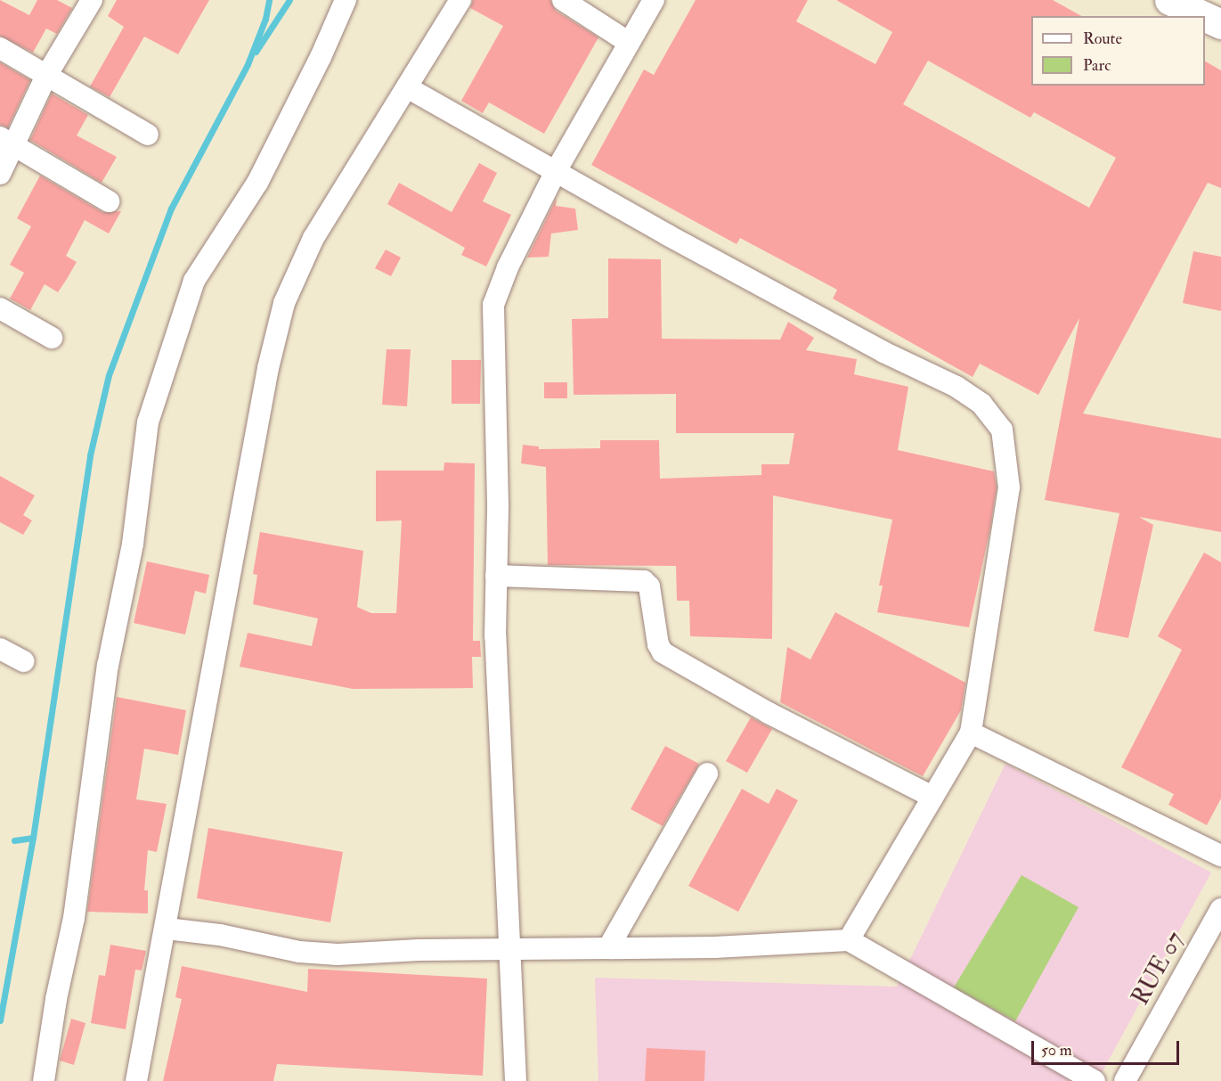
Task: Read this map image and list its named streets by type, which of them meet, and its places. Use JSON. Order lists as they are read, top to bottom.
{
  "streets": {
    "street": ["RUE 07"]
  },
  "legend": ["Route", "Parc"],
  "scale_bar": "50 m"
}
